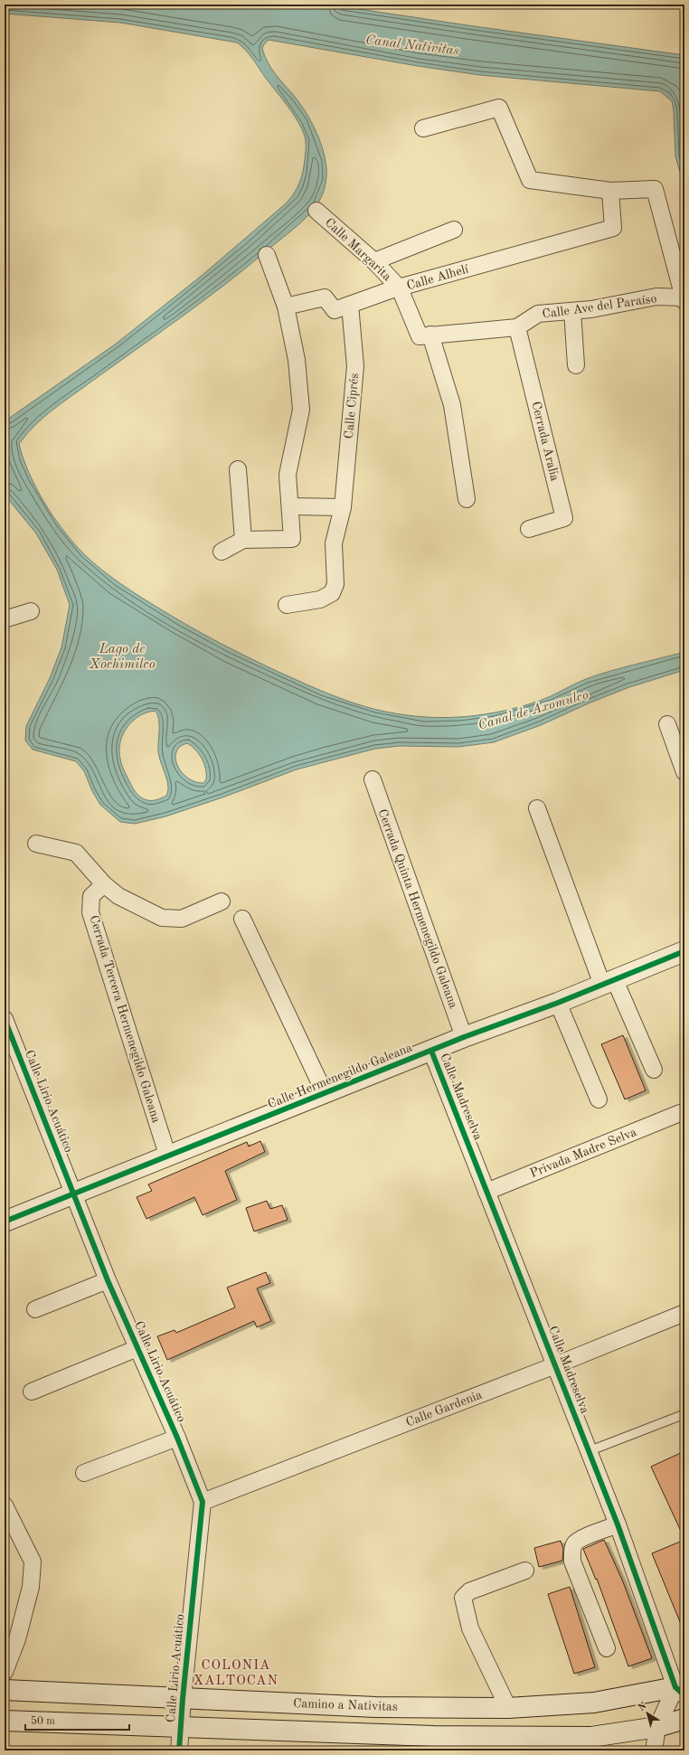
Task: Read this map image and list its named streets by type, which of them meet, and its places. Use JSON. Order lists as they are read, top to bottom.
{
  "streets": {
    "main road": ["Calle Hermenegildo Galeana", "Camino a Nativitas"],
    "street": [
      "Calle Margarita",
      "Calle Alhelí",
      "Calle Ave del Paraíso",
      "Calle Ciprés",
      "Cerrada Aralia",
      "Cerrada Quinta Hermenegildo Galeana",
      "Cerrada Tercera Hermenegildo Galeana",
      "Calle Madreselva",
      "Calle Lirio Acuático",
      "Privada Madre Selva",
      "Calle Gardenia"
    ]
  },
  "crossings": [
    ["Calle Margarita", "Calle Alhelí"],
    ["Calle Margarita", "Calle Ave del Paraíso"],
    ["Calle Alhelí", "Calle Ave del Paraíso"],
    ["Calle Alhelí", "Calle Ciprés"],
    ["Calle Ave del Paraíso", "Cerrada Aralia"],
    ["Cerrada Quinta Hermenegildo Galeana", "Calle Hermenegildo Galeana"],
    ["Cerrada Tercera Hermenegildo Galeana", "Calle Hermenegildo Galeana"],
    ["Calle Hermenegildo Galeana", "Calle Madreselva"],
    ["Calle Hermenegildo Galeana", "Calle Lirio Acuático"],
    ["Calle Madreselva", "Privada Madre Selva"],
    ["Calle Madreselva", "Calle Gardenia"],
    ["Calle Madreselva", "Camino a Nativitas"],
    ["Calle Lirio Acuático", "Calle Gardenia"],
    ["Calle Lirio Acuático", "Camino a Nativitas"]
  ],
  "districts": ["COLONIA XALTOCAN"],
  "water": ["Canal Nativitas", "Lago de Xochimilco", "Canal de Axomulco"],
  "scale_bar": "50 m",
  "north": "top left"
}
